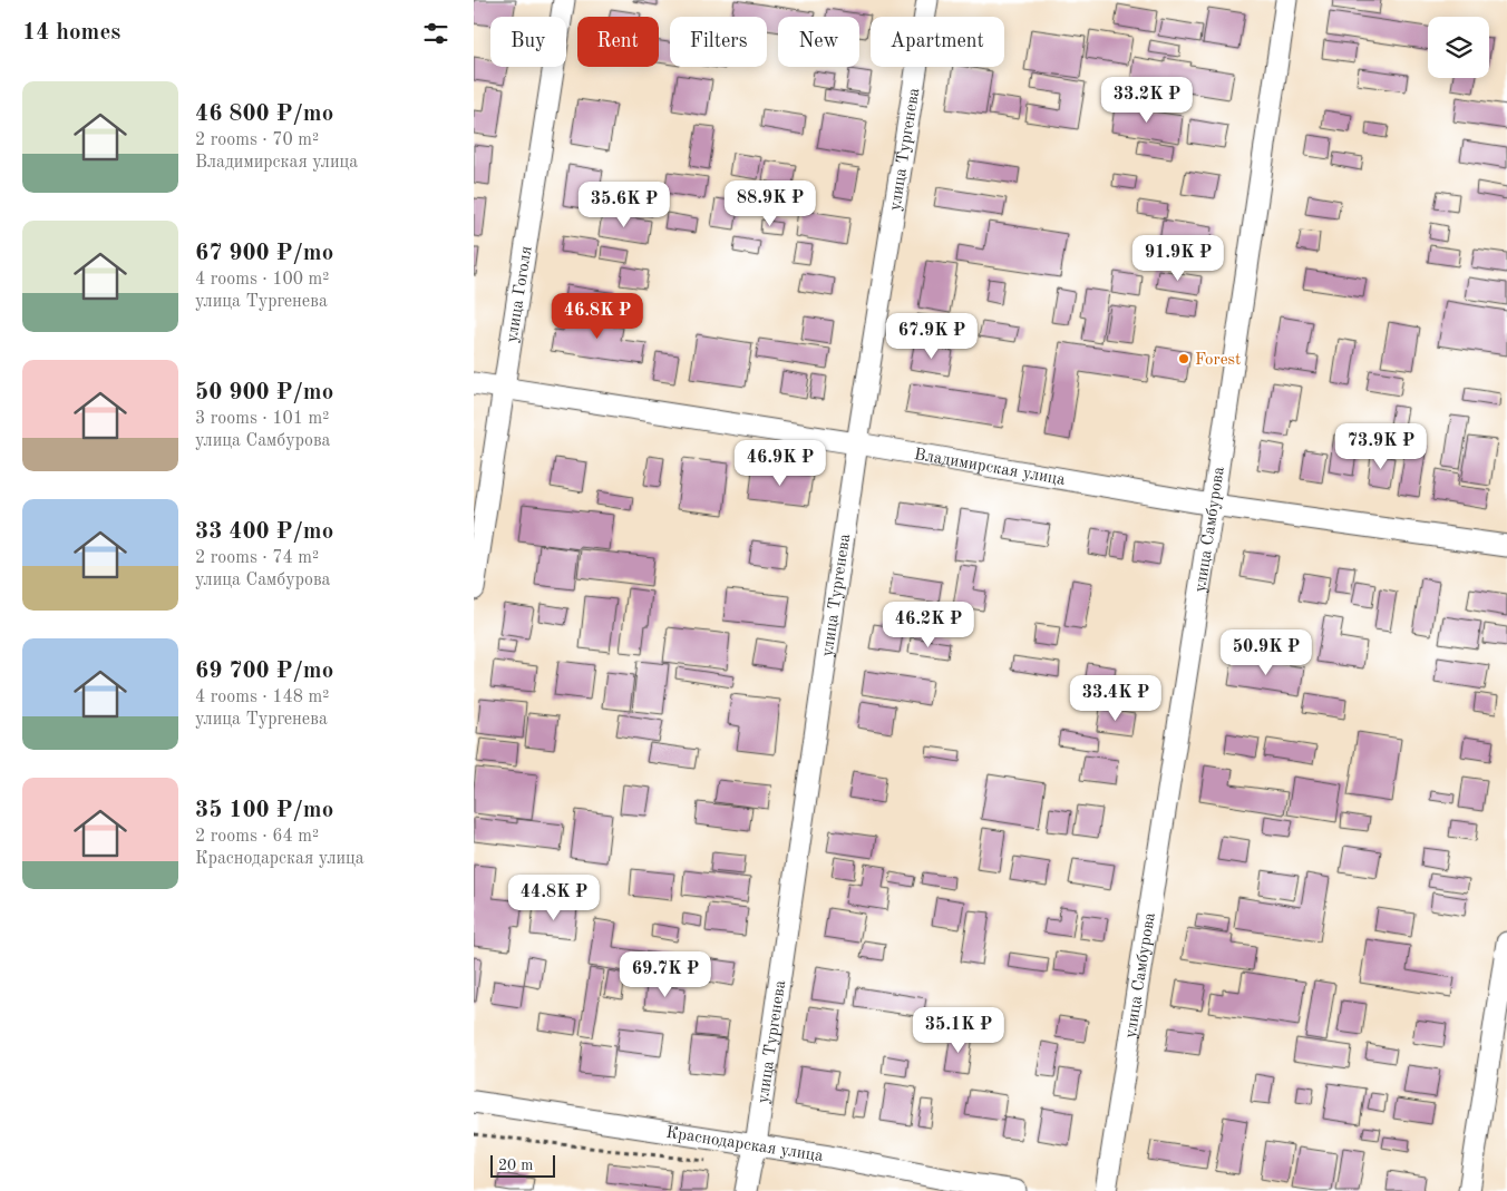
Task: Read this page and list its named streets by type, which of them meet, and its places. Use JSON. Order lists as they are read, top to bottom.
{
  "streets": {
    "street": [
      "улица Тургенева",
      "улица Гоголя",
      "Владимирская улица",
      "улица Самбурова",
      "Краснодарская улица"
    ]
  },
  "crossings": [
    ["улица Тургенева", "Владимирская улица"],
    ["улица Тургенева", "Краснодарская улица"],
    ["улица Гоголя", "Владимирская улица"],
    ["Владимирская улица", "улица Самбурова"]
  ],
  "places": ["Forest"],
  "scale_bar": "20 m",
  "page": {
    "heading": "14 homes",
    "chip": [
      "Buy",
      "Rent",
      "Filters",
      "New",
      "Apartment"
    ],
    "list": [
      {
        "name": "46 800 ₽/mo",
        "note": "2 rooms · 70 m² · Владимирская улица"
      },
      {
        "name": "67 900 ₽/mo",
        "note": "4 rooms · 100 m² · улица Тургенева"
      },
      {
        "name": "50 900 ₽/mo",
        "note": "3 rooms · 101 m² · улица Самбурова"
      },
      {
        "name": "33 400 ₽/mo",
        "note": "2 rooms · 74 m² · улица Самбурова"
      },
      {
        "name": "69 700 ₽/mo",
        "note": "4 rooms · 148 m² · улица Тургенева"
      },
      {
        "name": "35 100 ₽/mo",
        "note": "2 rooms · 64 m² · Краснодарская улица"
      }
    ],
    "price": [
      "33.2K ₽",
      "88.9K ₽",
      "35.6K ₽",
      "91.9K ₽",
      "46.8K ₽",
      "67.9K ₽",
      "73.9K ₽",
      "46.9K ₽",
      "46.2K ₽",
      "50.9K ₽",
      "33.4K ₽",
      "44.8K ₽",
      "69.7K ₽",
      "35.1K ₽"
    ],
    "scale": "20 m"
  }
}
